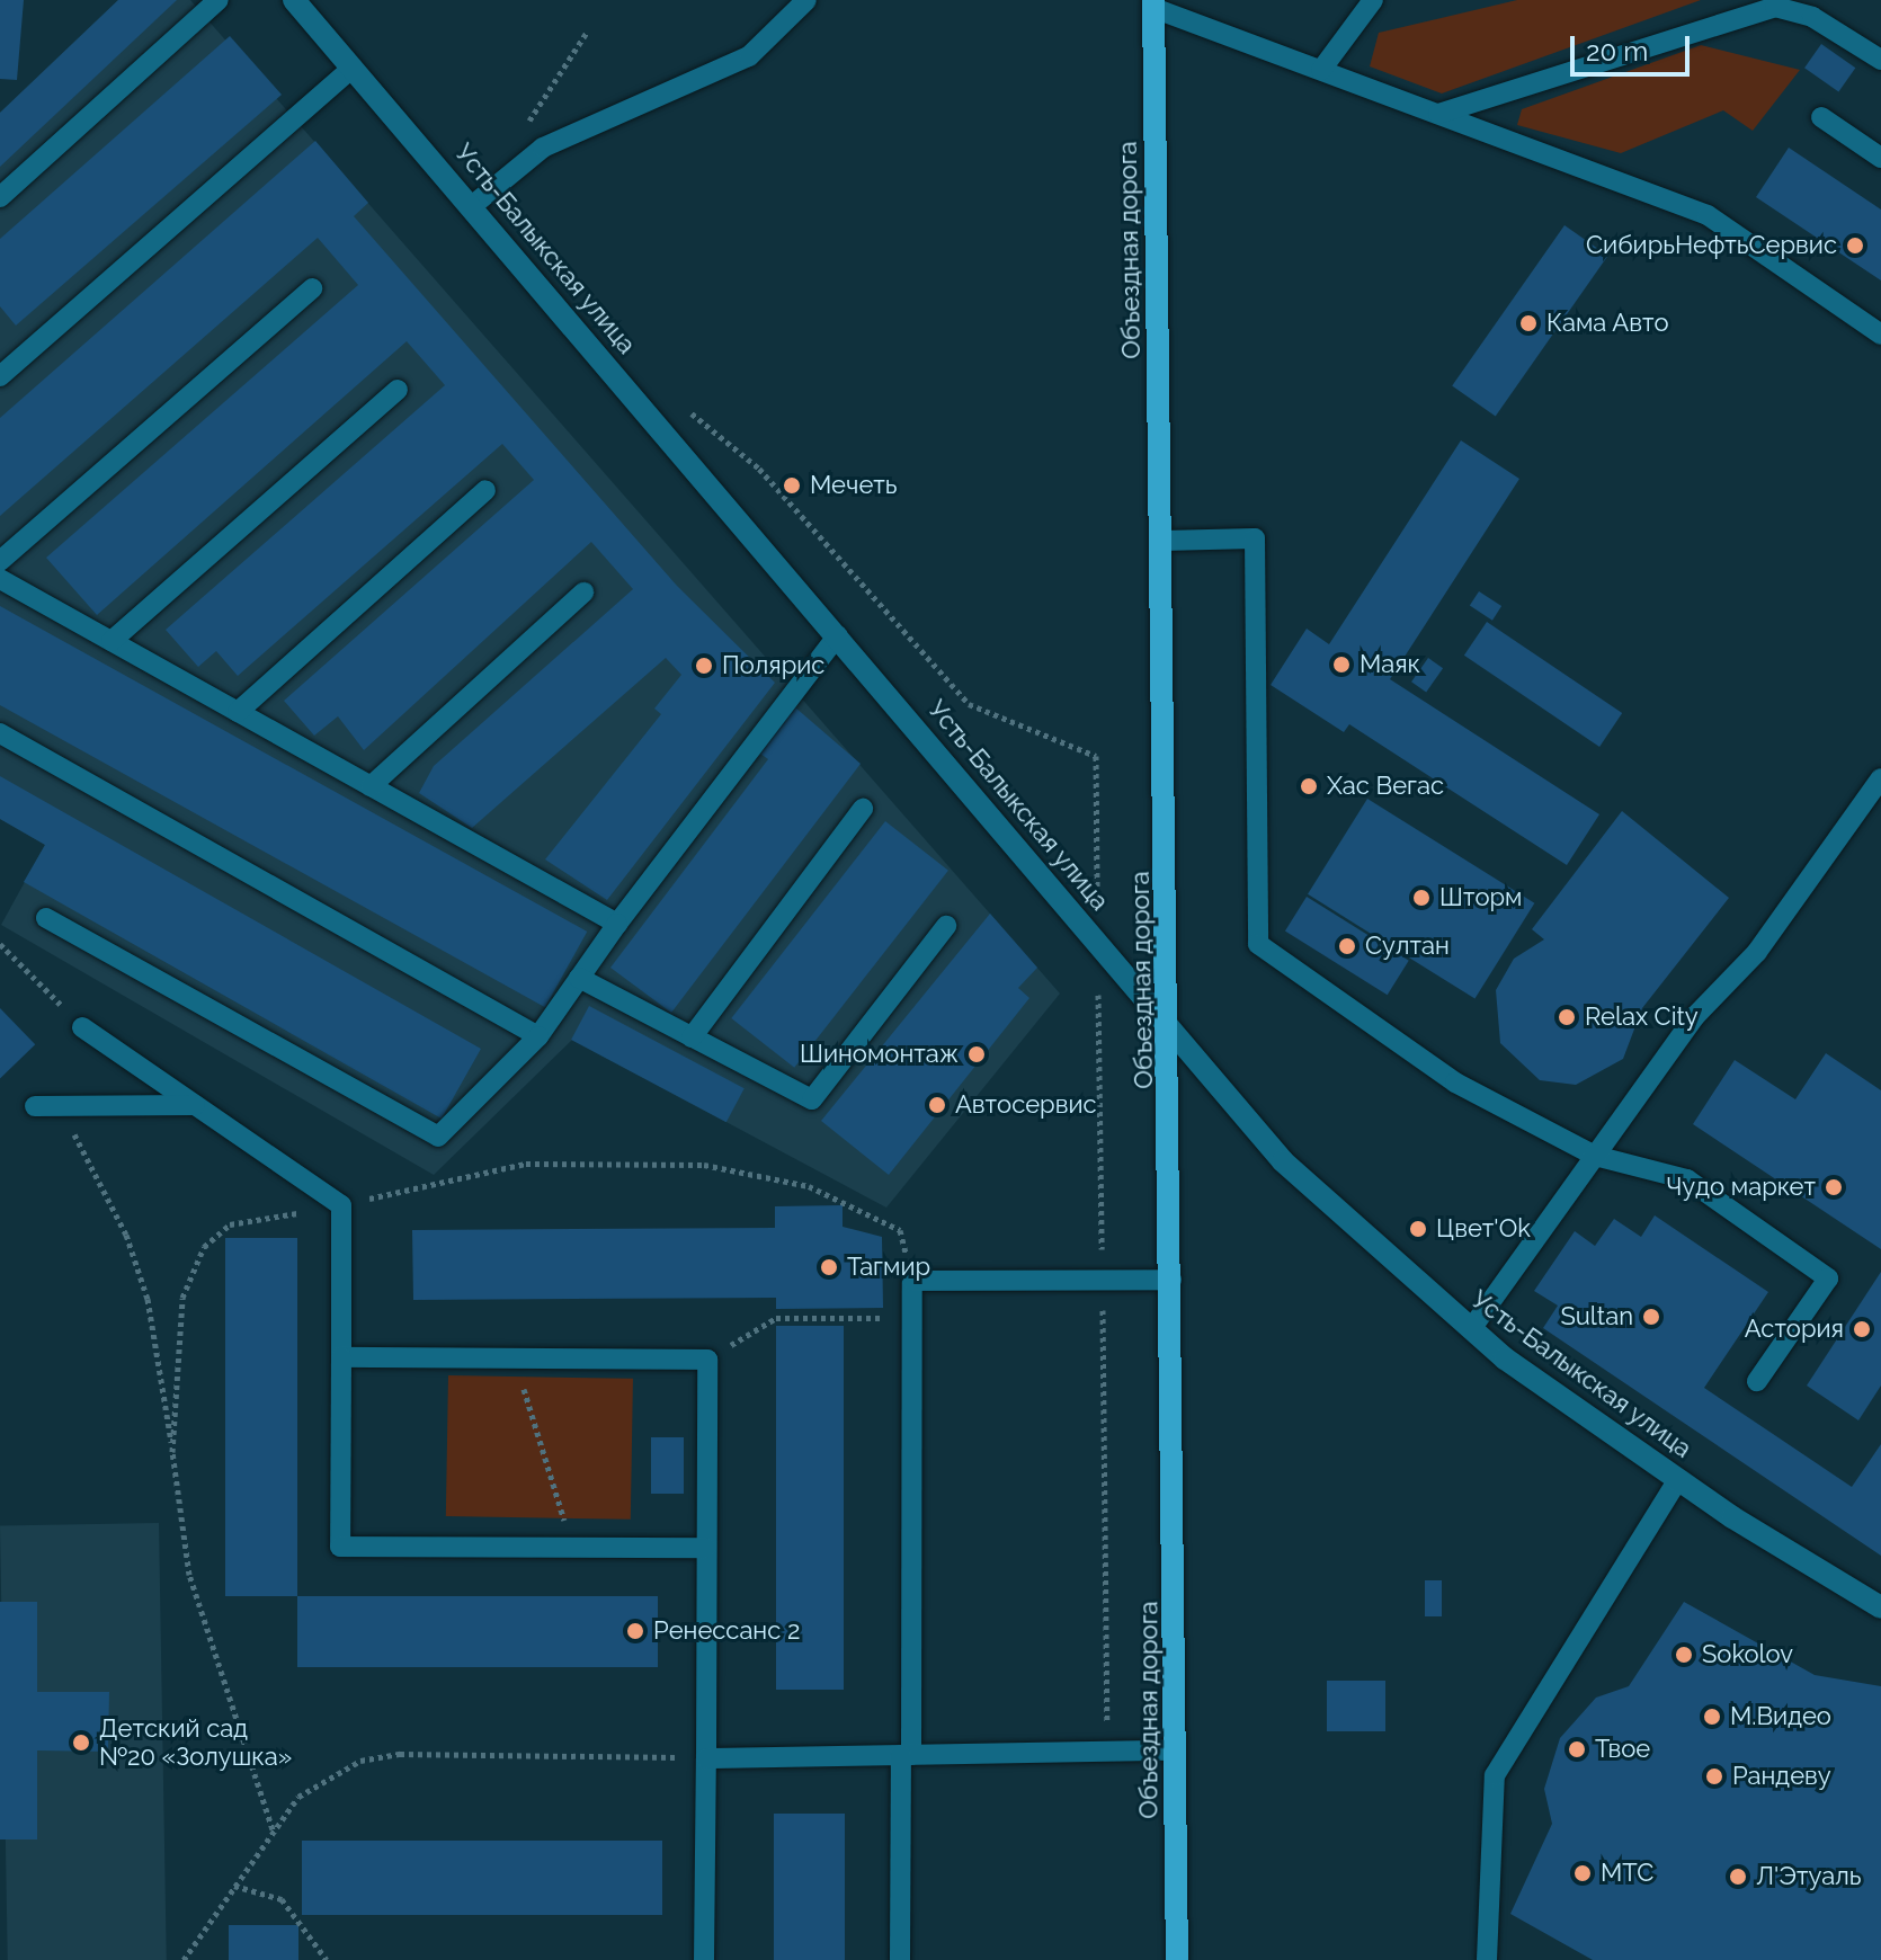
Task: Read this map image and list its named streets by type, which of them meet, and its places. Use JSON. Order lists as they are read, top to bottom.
{
  "streets": {
    "main road": ["Объездная дорога"],
    "street": ["Усть-Балыкская улица"]
  },
  "crossings": [
    ["Усть-Балыкская улица", "Объездная дорога"]
  ],
  "places": [
    "СибирьНефтьСервис",
    "Кама Авто",
    "Мечеть",
    "Маяк",
    "Полярис",
    "Хас Вегас",
    "Шторм",
    "Султан",
    "Relax City",
    "Шиномонтаж",
    "Автосервис",
    "Чудо маркет",
    "Цвет'Ok",
    "Тагмир",
    "Sultan",
    "Астория",
    "Ренессанс 2",
    "Sokolov",
    "М.Видео",
    "Детский сад №20 «Золушка»",
    "Твое",
    "Рандеву",
    "МТС",
    "Л'Этуаль"
  ],
  "scale_bar": "20 m"
}
